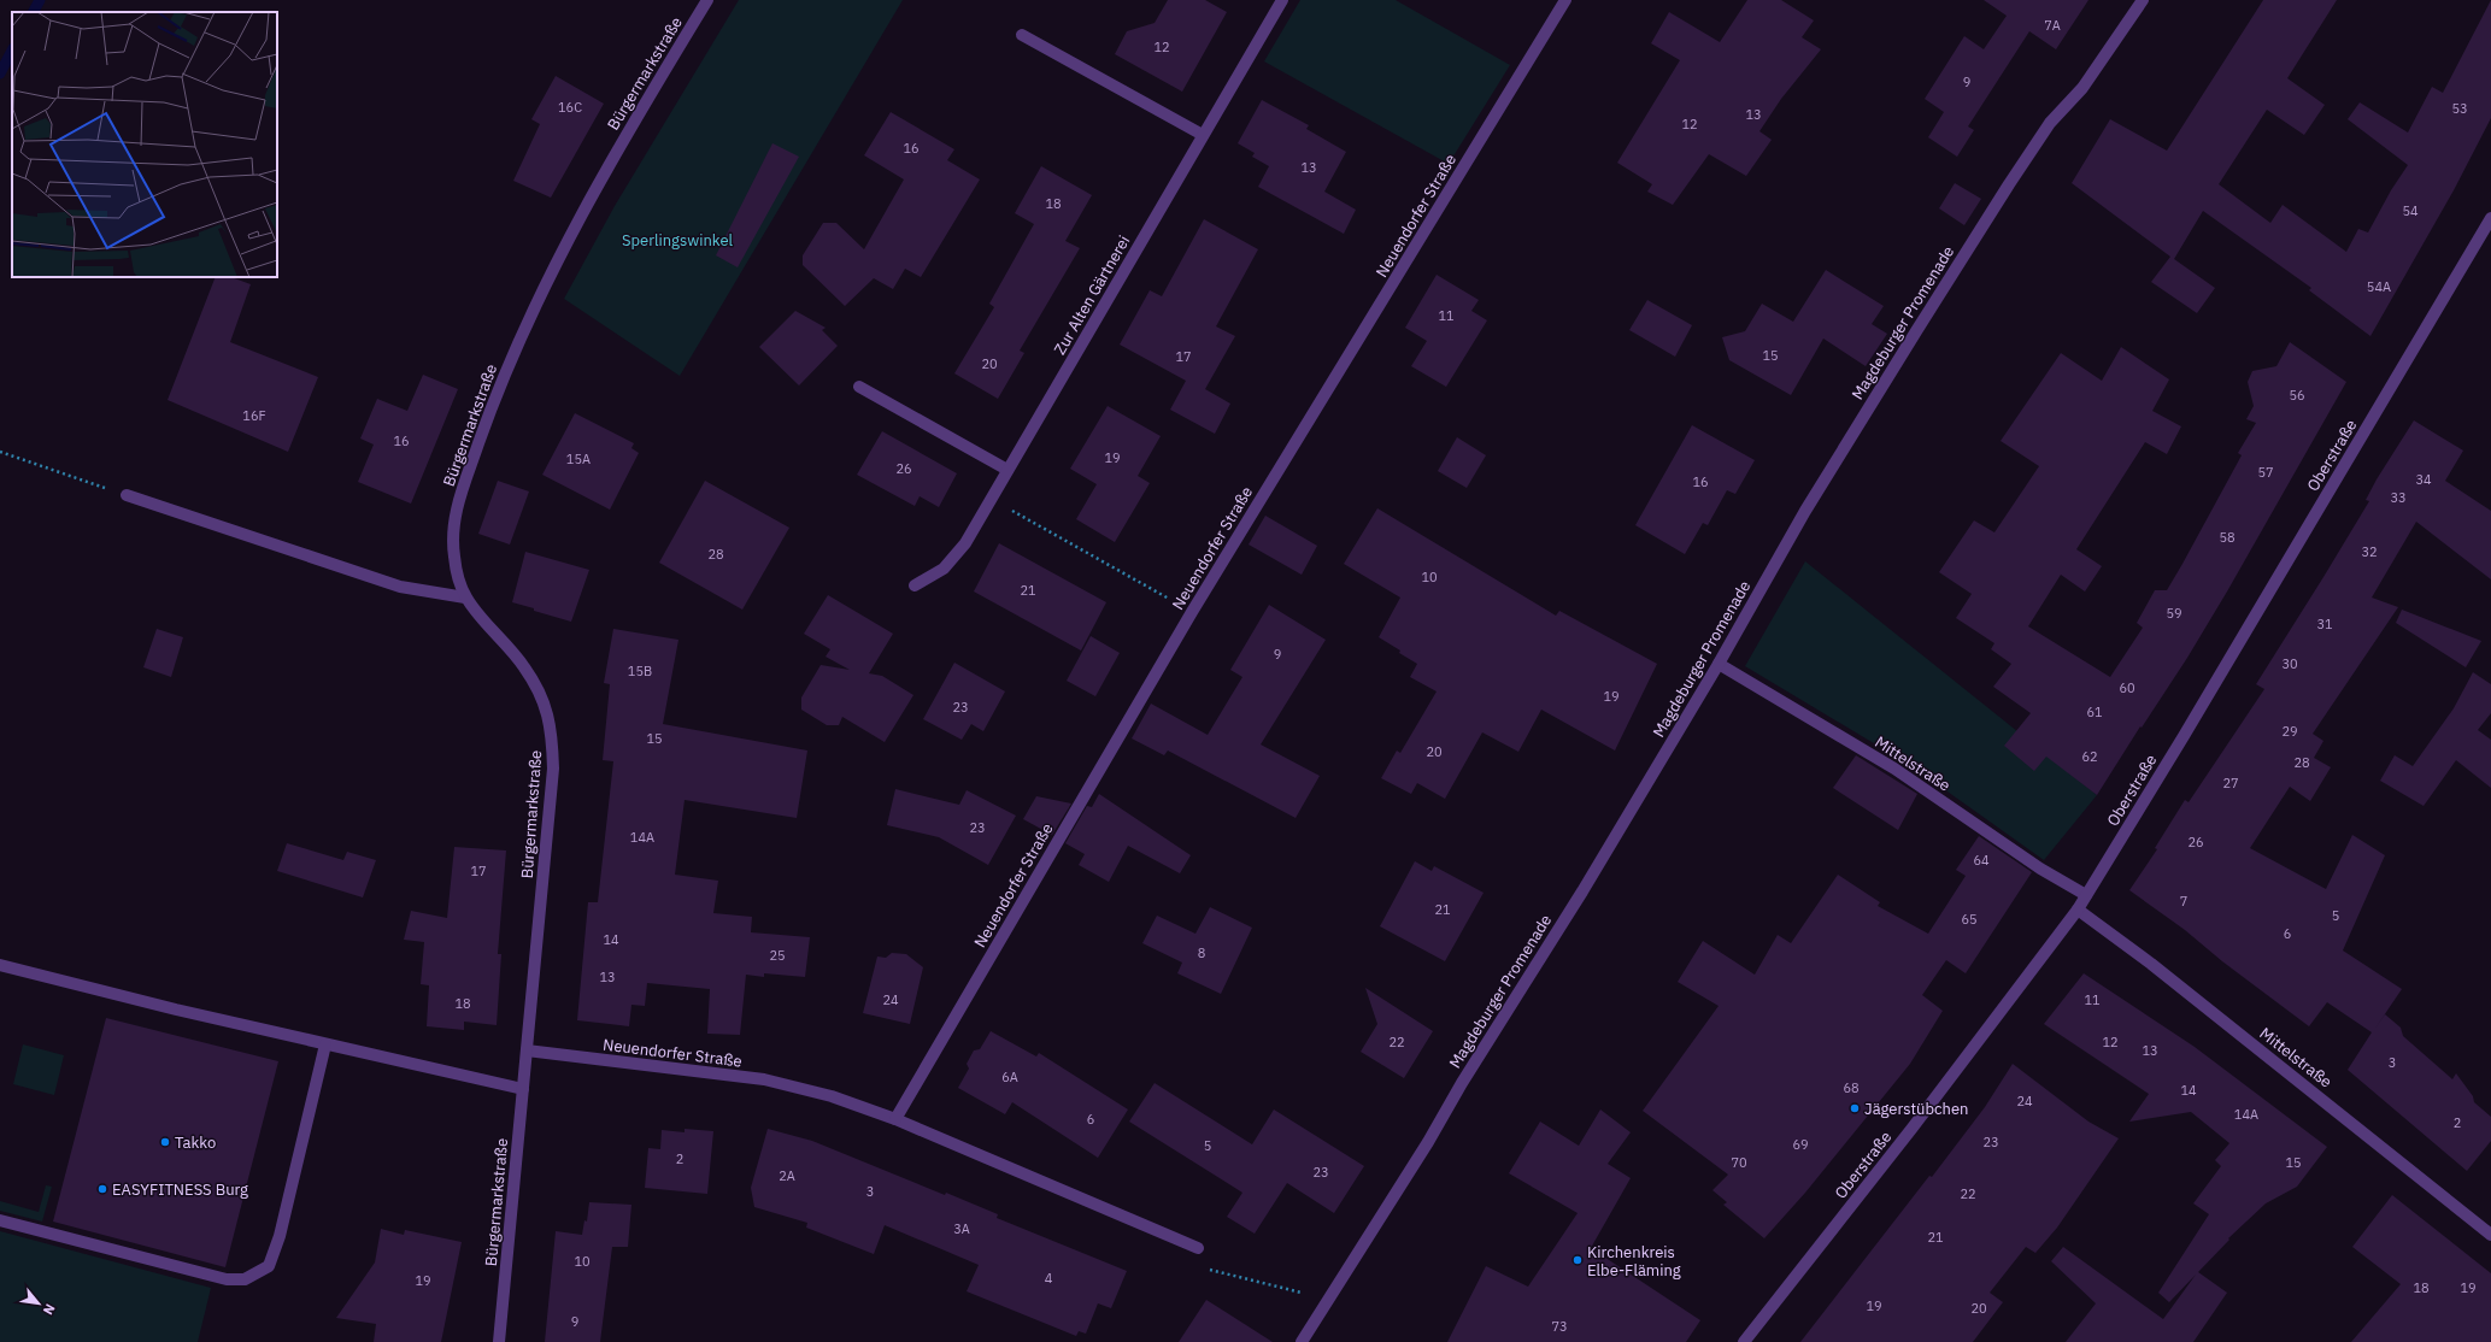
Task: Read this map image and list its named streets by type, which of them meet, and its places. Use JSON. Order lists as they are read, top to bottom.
{
  "streets": {
    "street": [
      "Bürgermarkstraße",
      "Neuendorfer Straße",
      "Zur Alten Gärtnerei",
      "Magdeburger Promenade",
      "Oberstraße",
      "Mittelstraße"
    ]
  },
  "crossings": [
    ["Bürgermarkstraße", "Neuendorfer Straße"],
    ["Magdeburger Promenade", "Mittelstraße"],
    ["Oberstraße", "Mittelstraße"]
  ],
  "parks": ["Sperlingswinkel"],
  "places": [
    "Jägerstübchen",
    "Takko",
    "EASYFITNESS Burg",
    "Kirchenkreis Elbe-Fläming"
  ],
  "house_numbers": [
    "7A",
    "12",
    "9",
    "16C",
    "53",
    "13",
    "12",
    "16",
    "13",
    "18",
    "54",
    "54A",
    "11",
    "15",
    "17",
    "20",
    "56",
    "16F",
    "16",
    "19",
    "15A",
    "26",
    "57",
    "34",
    "16",
    "33",
    "58",
    "32",
    "28",
    "10",
    "21",
    "59",
    "31",
    "9",
    "30",
    "15B",
    "60",
    "19",
    "23",
    "61",
    "29",
    "15",
    "20",
    "62",
    "28",
    "27",
    "23",
    "14A",
    "26",
    "64",
    "17",
    "7",
    "21",
    "5",
    "65",
    "6",
    "14",
    "8",
    "25",
    "13",
    "24",
    "11",
    "18",
    "22",
    "12",
    "13",
    "3",
    "6A",
    "68",
    "14",
    "24",
    "14A",
    "6",
    "2",
    "23",
    "69",
    "5",
    "2",
    "70",
    "15",
    "23",
    "2A",
    "3",
    "22",
    "3A",
    "21",
    "10",
    "4",
    "19",
    "18",
    "19",
    "19",
    "20",
    "9",
    "73"
  ],
  "north": "bottom right"
}
